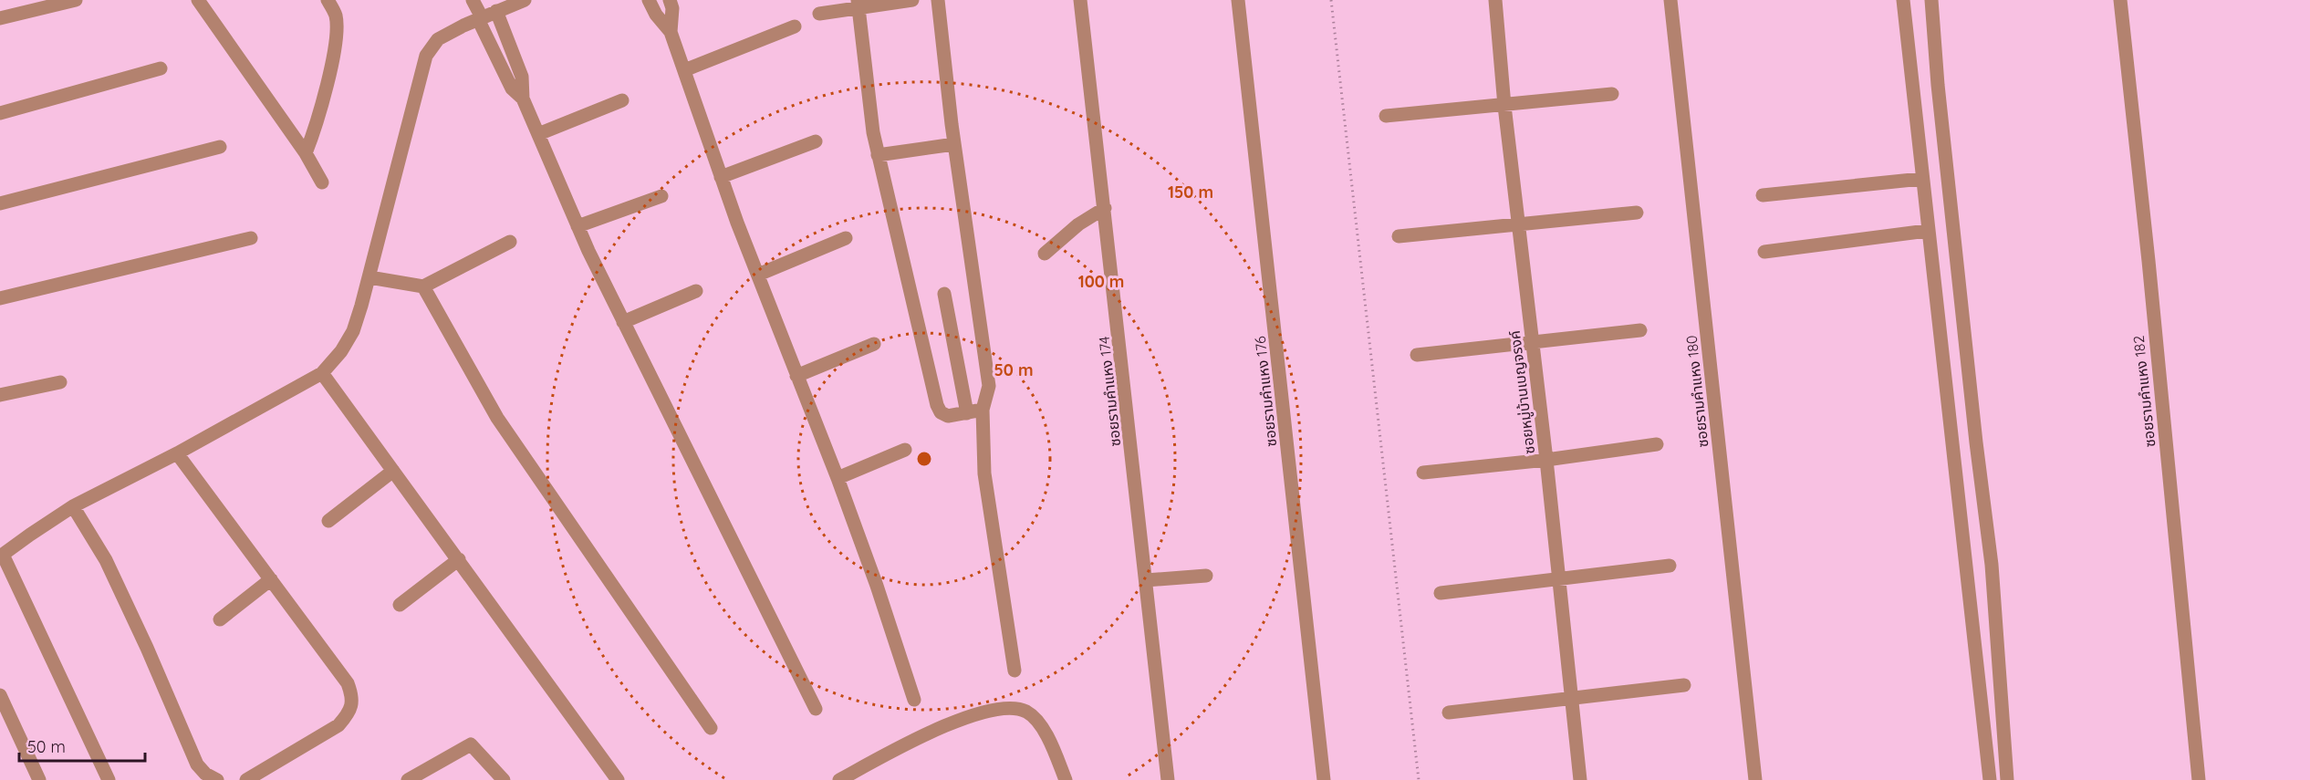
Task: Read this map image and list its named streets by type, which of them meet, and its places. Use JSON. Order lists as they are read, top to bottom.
{
  "streets": {
    "street": [
      "ซอยรามคำแหง 174",
      "ซอยรามคำแหง 176",
      "ซอยรามคำแหง 180",
      "ซอยรามคำแหง 182",
      "ซอยหมู่บ้านเบญจรงค์"
    ]
  },
  "scale_bar": "50 m",
  "rings": ["150 m", "100 m", "50 m"]
}
